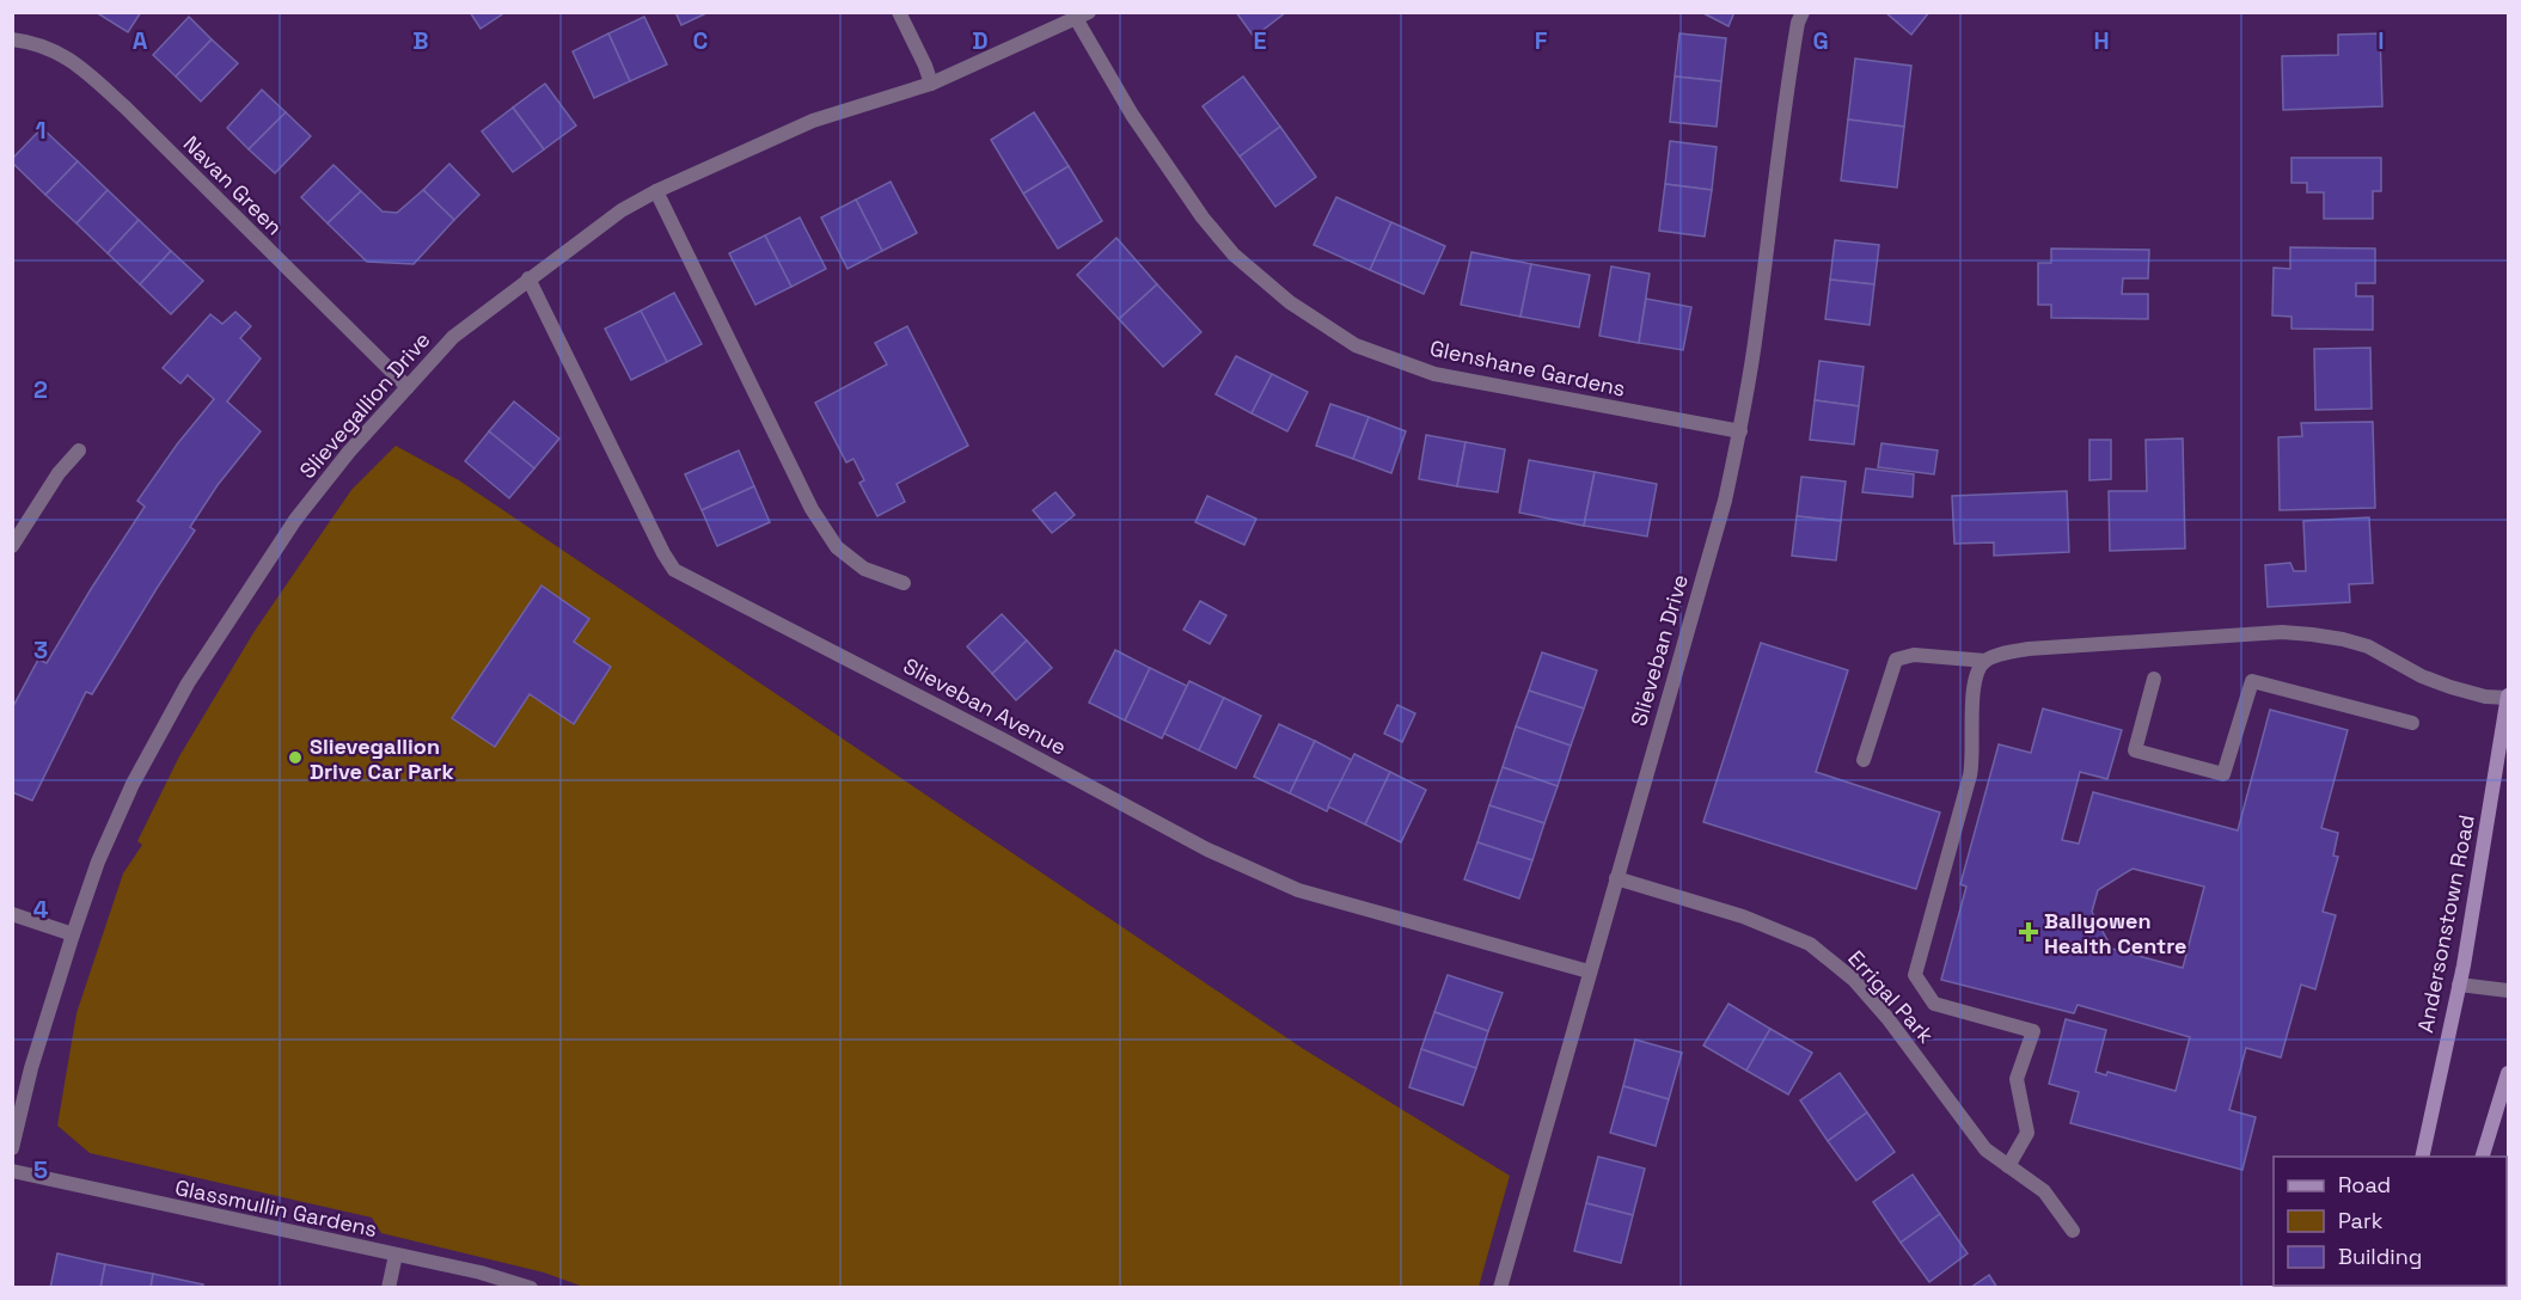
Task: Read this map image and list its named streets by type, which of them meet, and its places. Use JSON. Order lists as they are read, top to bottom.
{
  "streets": {
    "main road": ["Andersonstown Road"],
    "street": [
      "Navan Green",
      "Glenshane Gardens",
      "Slievegallion Drive",
      "Slieveban Drive",
      "Slieveban Avenue",
      "Errigal Park",
      "Glassmullin Gardens"
    ]
  },
  "crossings": [
    ["Navan Green", "Slievegallion Drive"],
    ["Glenshane Gardens", "Slievegallion Drive"],
    ["Glenshane Gardens", "Slieveban Drive"],
    ["Slievegallion Drive", "Slieveban Avenue"],
    ["Slieveban Drive", "Slieveban Avenue"],
    ["Slieveban Drive", "Errigal Park"]
  ],
  "places": {
    "other": ["Slievegallion Drive Car Park"],
    "health": ["Ballyowen Health Centre"]
  },
  "legend": ["Road", "Park", "Building"],
  "grid": {
    "columns": [
      "A",
      "B",
      "C",
      "D",
      "E",
      "F",
      "G",
      "H",
      "I"
    ],
    "rows": [
      "1",
      "2",
      "3",
      "4",
      "5"
    ]
  }
}
